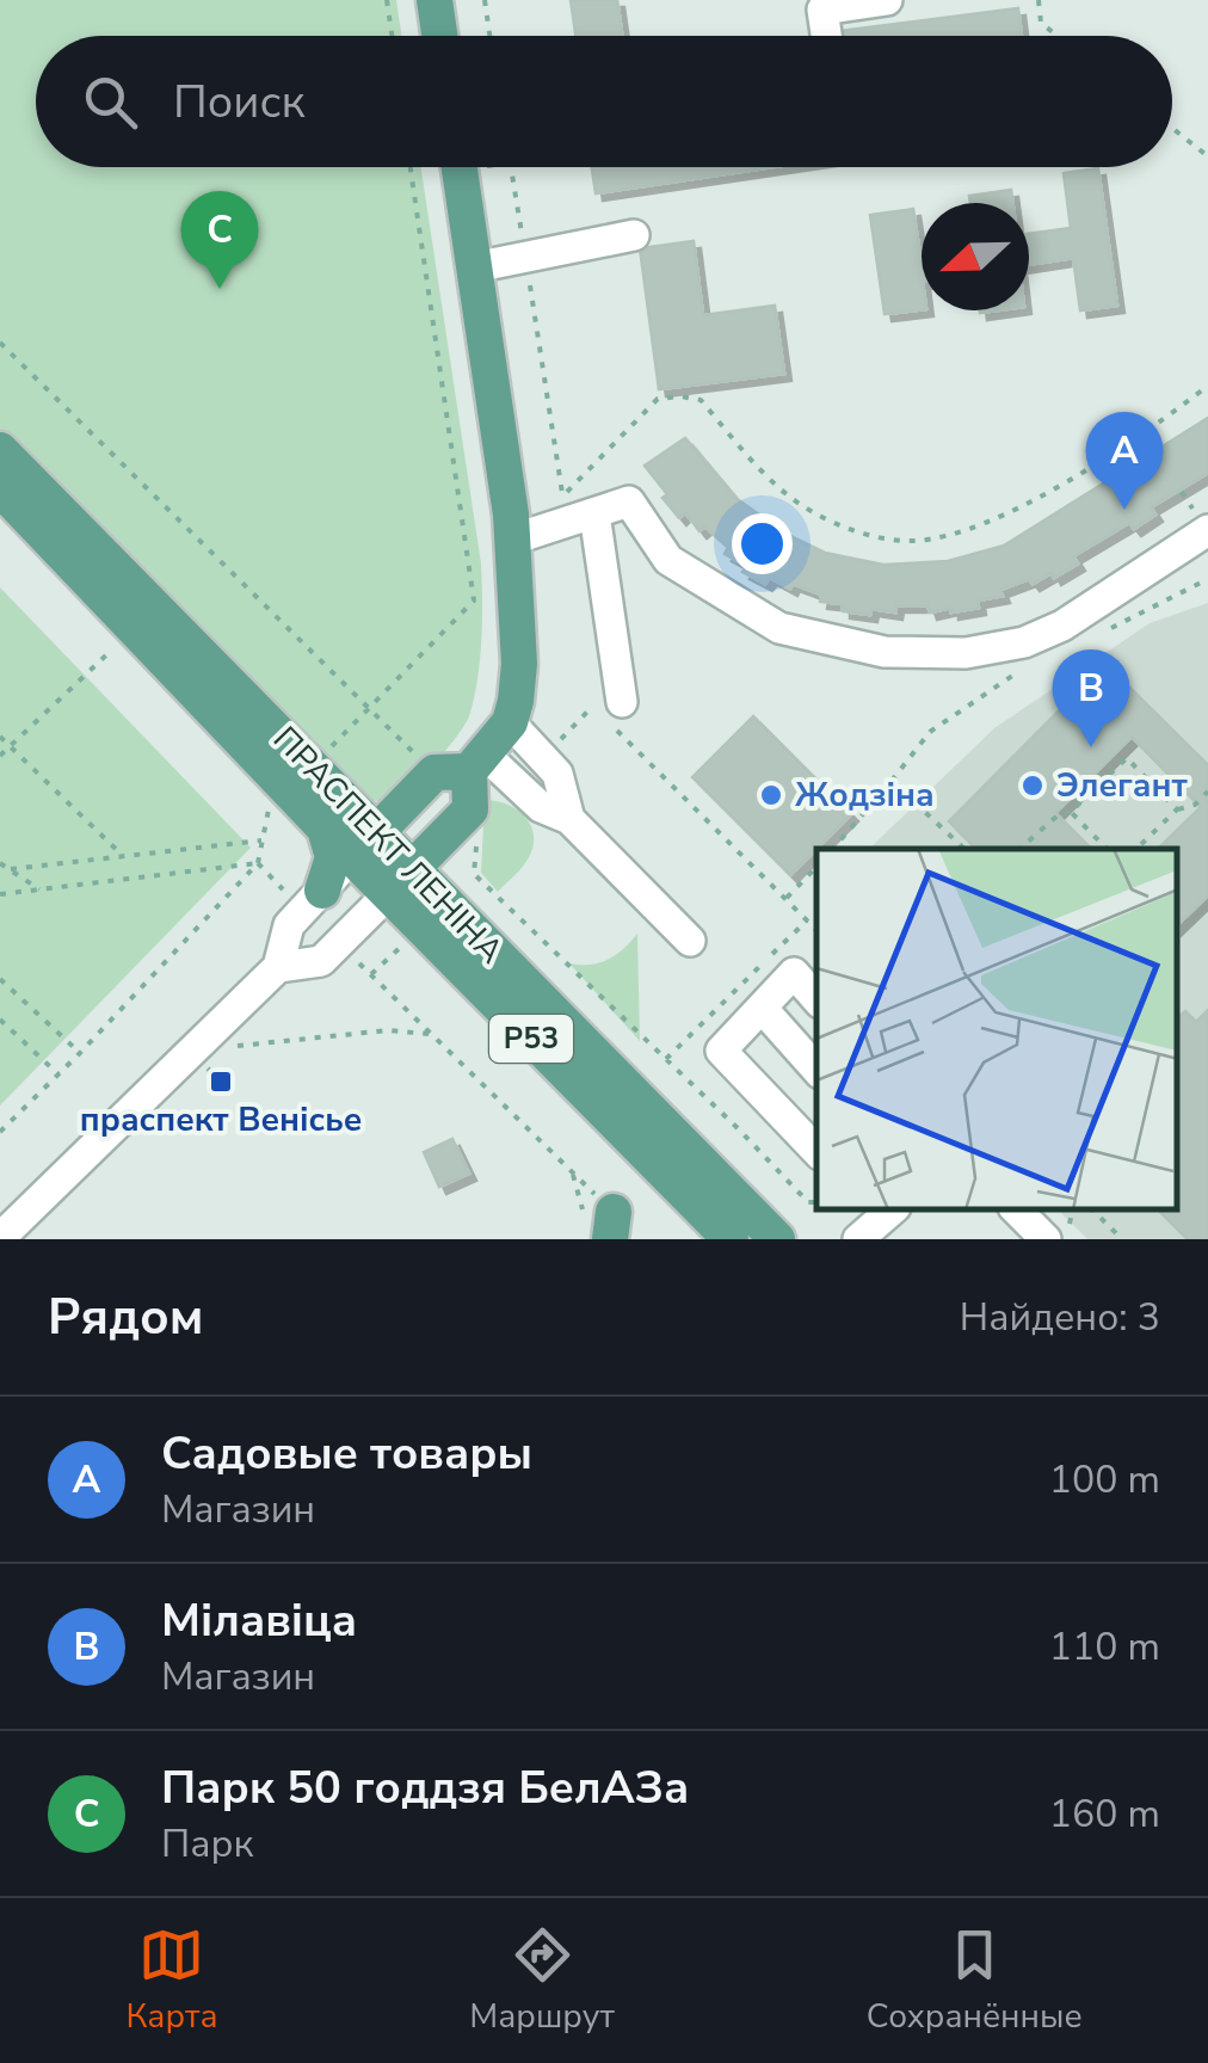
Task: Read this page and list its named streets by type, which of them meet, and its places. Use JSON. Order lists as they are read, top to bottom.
{
  "streets": {
    "main road": ["ПРАСПЕКТ ЛЕНІНА", "Р53"]
  },
  "places": {
    "other": ["Элегант", "Жодзіна"],
    "transit": ["праспект Венісье"]
  },
  "north": "left",
  "page": {
    "search": "Поиск",
    "pins": ["C", "A", "B"],
    "heading": ["Рядом", "Найдено: 3"],
    "list": [
      {
        "mark": "A",
        "name": "Садовые товары",
        "note": "Магазин",
        "value": "100 m"
      },
      {
        "mark": "B",
        "name": "Мілавіца",
        "note": "Магазин",
        "value": "110 m"
      },
      {
        "mark": "C",
        "name": "Парк 50 годдзя БелАЗа",
        "note": "Парк",
        "value": "160 m"
      }
    ],
    "nav": ["Карта", "Маршрут", "Сохранённые"]
  }
}
